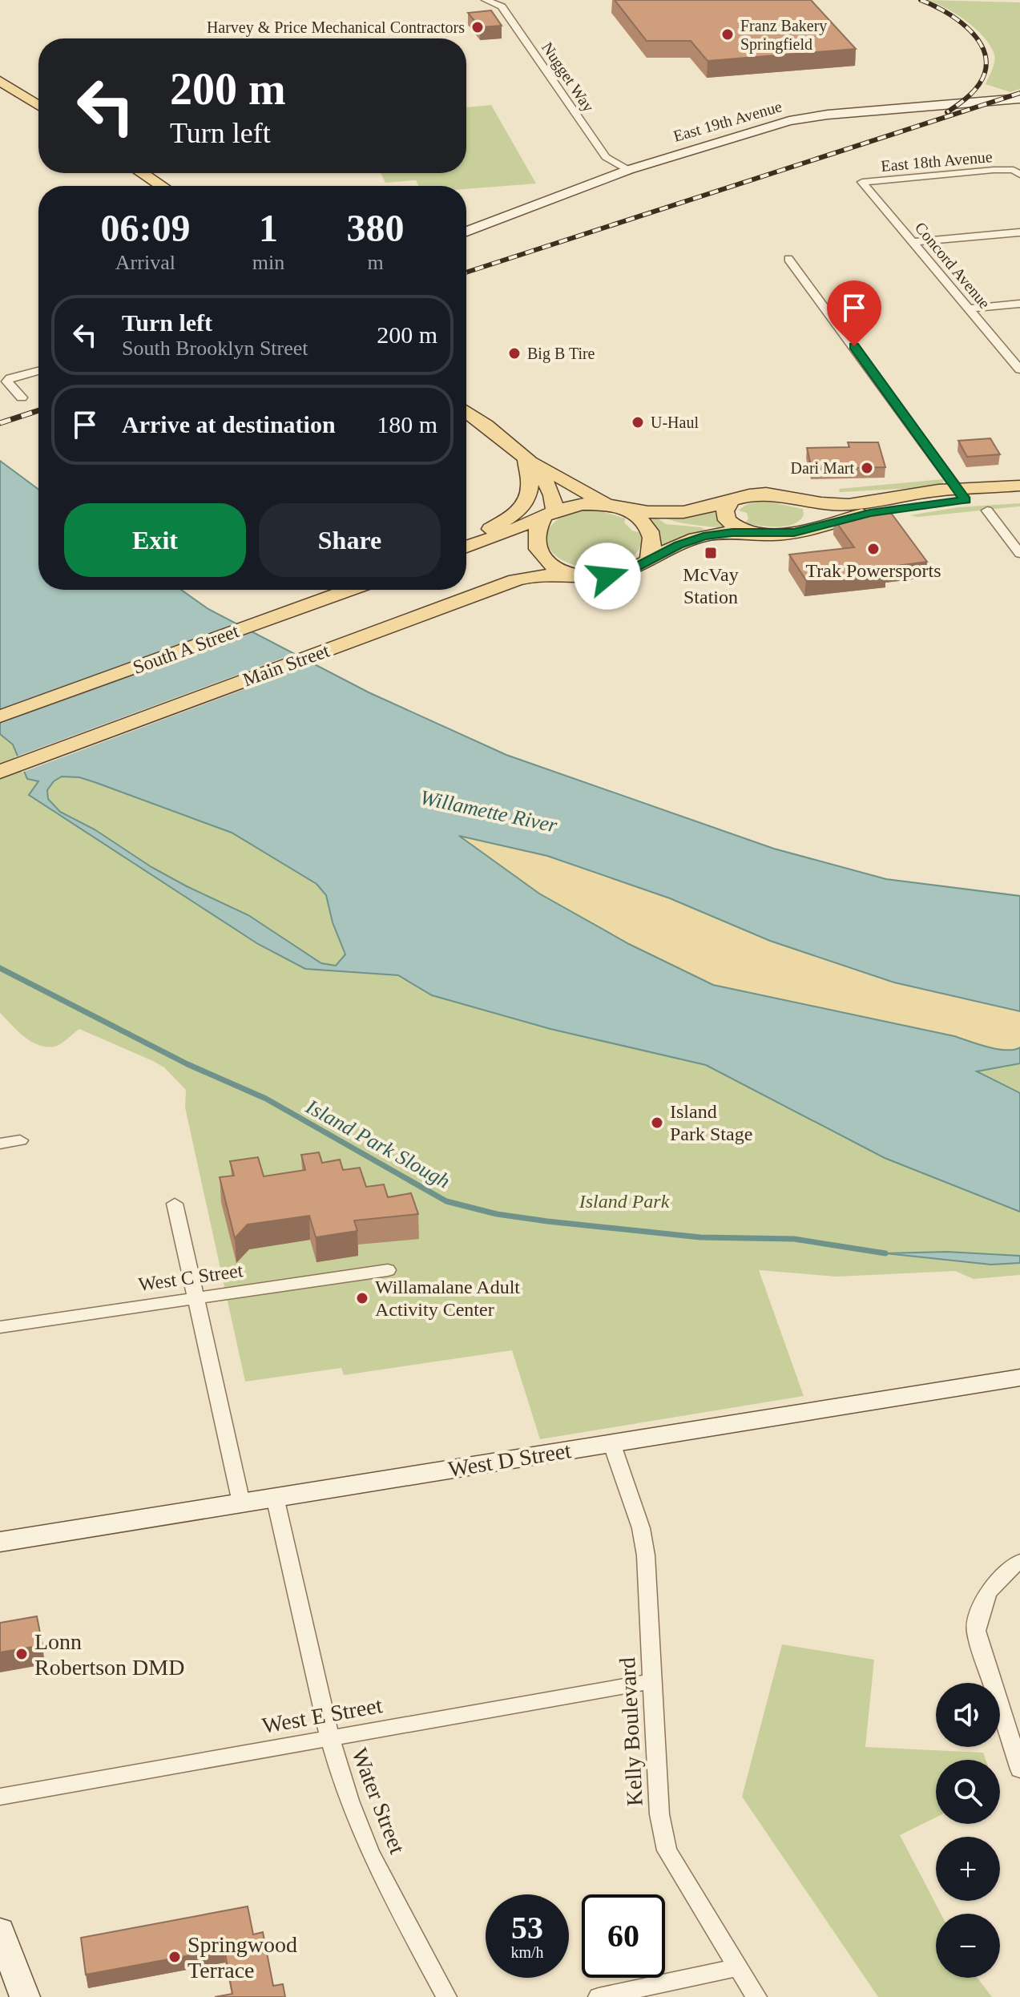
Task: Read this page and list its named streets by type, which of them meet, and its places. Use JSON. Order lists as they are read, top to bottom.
{
  "streets": {
    "main road": ["South A Street", "Main Street"],
    "street": [
      "Nugget Way",
      "East 19th Avenue",
      "East 18th Avenue",
      "Concord Avenue",
      "West C Street",
      "West D Street",
      "West E Street",
      "Kelly Boulevard",
      "Water Street"
    ]
  },
  "crossings": [
    ["Nugget Way", "East 19th Avenue"],
    ["East 18th Avenue", "Concord Avenue"],
    ["West D Street", "Kelly Boulevard"],
    ["West D Street", "Water Street"],
    ["West E Street", "Kelly Boulevard"],
    ["West E Street", "Water Street"]
  ],
  "water": ["Willamette River", "Island Park Slough"],
  "parks": ["Island Park"],
  "places": {
    "other": [
      "Harvey & Price Mechanical Contractors",
      "Franz Bakery Springfield",
      "Big B Tire",
      "U-Haul",
      "Dari Mart",
      "Trak Powersports",
      "Island Park Stage",
      "Willamalane Adult Activity Center",
      "Lonn Robertson DMD",
      "Springwood Terrace"
    ],
    "transit": ["McVay Station"]
  },
  "page": {
    "turn": ["200 m", "Turn left"],
    "eta": [
      "06:09",
      "Arrival",
      "1",
      "min",
      "380",
      "m"
    ],
    "list": [
      {
        "name": "Turn left",
        "note": "South Brooklyn Street",
        "value": "200 m"
      },
      {
        "name": "Arrive at destination",
        "value": "180 m"
      }
    ],
    "buttons": ["Exit", "Share"],
    "map_buttons": ["+", "−"],
    "speed": "53 km/h",
    "limit": "60"
  }
}
